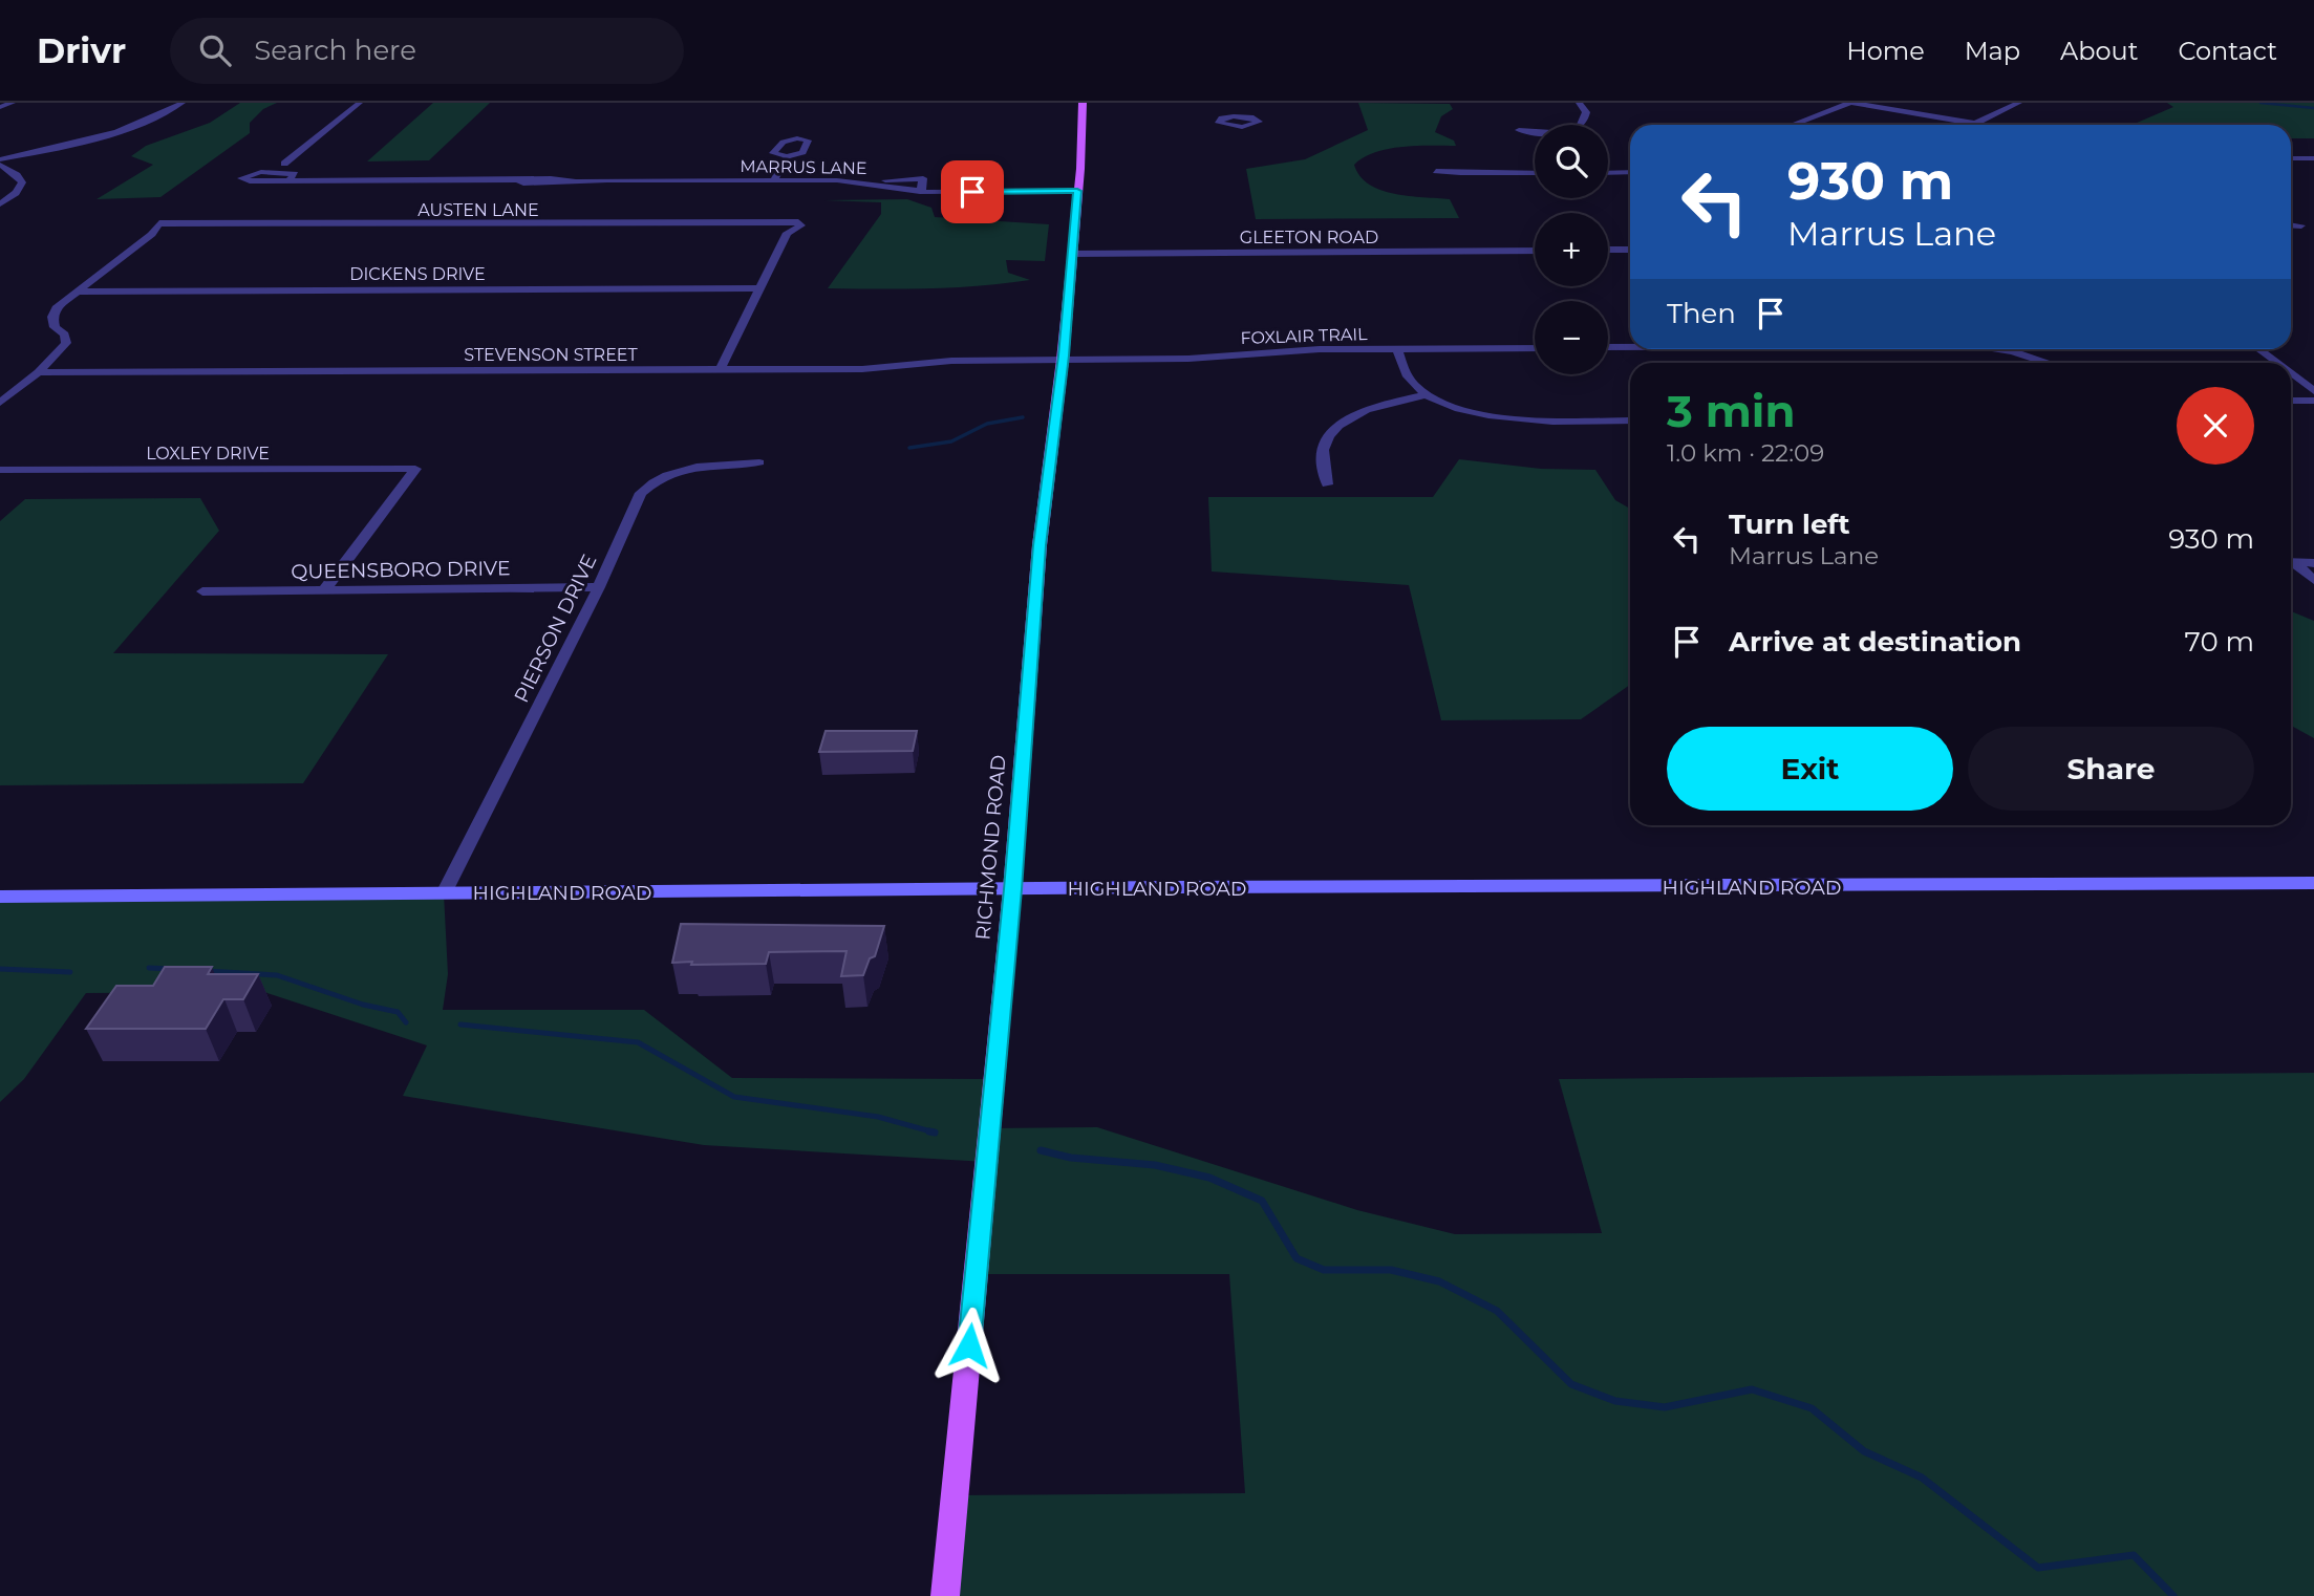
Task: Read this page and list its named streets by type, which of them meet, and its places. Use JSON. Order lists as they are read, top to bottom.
{
  "streets": {
    "main road": ["RICHMOND ROAD"],
    "street": [
      "MARRUS LANE",
      "AUSTEN LANE",
      "GLEETON ROAD",
      "DICKENS DRIVE",
      "FOXLAIR TRAIL",
      "STEVENSON STREET",
      "LOXLEY DRIVE",
      "QUEENSBORO DRIVE",
      "PIERSON DRIVE",
      "HIGHLAND ROAD"
    ]
  },
  "crossings": [
    ["MARRUS LANE", "RICHMOND ROAD"],
    ["AUSTEN LANE", "DICKENS DRIVE"],
    ["GLEETON ROAD", "RICHMOND ROAD"],
    ["FOXLAIR TRAIL", "STEVENSON STREET"],
    ["FOXLAIR TRAIL", "RICHMOND ROAD"],
    ["STEVENSON STREET", "RICHMOND ROAD"],
    ["LOXLEY DRIVE", "QUEENSBORO DRIVE"],
    ["QUEENSBORO DRIVE", "PIERSON DRIVE"],
    ["PIERSON DRIVE", "HIGHLAND ROAD"],
    ["RICHMOND ROAD", "HIGHLAND ROAD"]
  ],
  "page": {
    "header": "Drivr",
    "search": "Search here",
    "nav": [
      "Home",
      "Map",
      "About",
      "Contact"
    ],
    "map_buttons": ["+", "−"],
    "turn": ["930 m", "Marrus Lane"],
    "then": "Then",
    "heading": ["3 min", "1.0 km · 22:09"],
    "list": [
      {
        "name": "Turn left",
        "note": "Marrus Lane",
        "value": "930 m"
      },
      {
        "name": "Arrive at destination",
        "value": "70 m"
      }
    ],
    "buttons": ["Exit", "Share"]
  }
}
